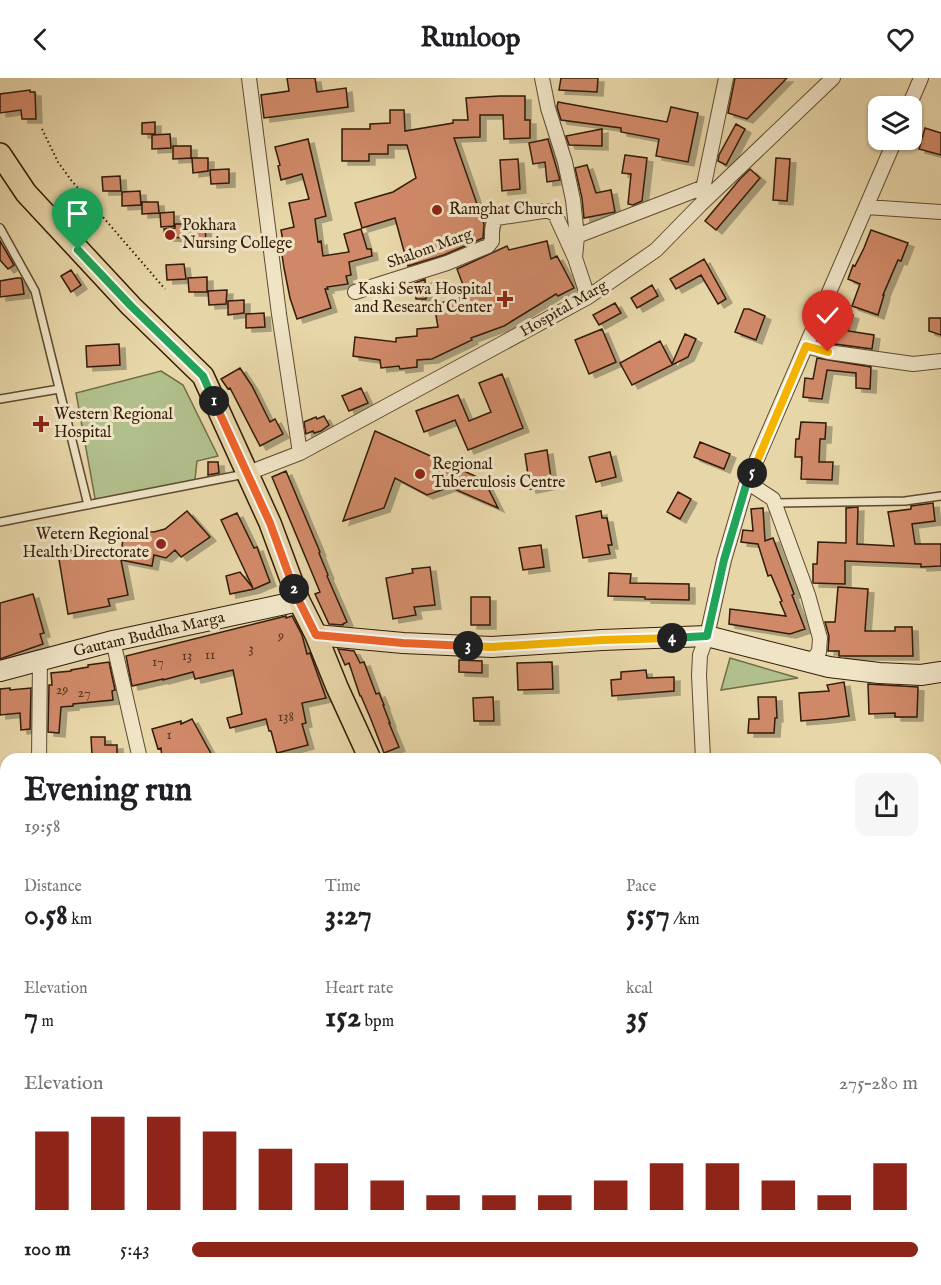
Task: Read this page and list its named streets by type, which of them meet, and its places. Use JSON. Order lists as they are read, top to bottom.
{
  "streets": {
    "main road": ["Gautam Buddha Marga"],
    "street": ["Shalom Marg", "Hospital Marg"]
  },
  "places": {
    "other": [
      "Ramghat Church",
      "Pokhara Nursing College",
      "Regional Tuberculosis Centre",
      "Wetern Regional Health Directorate"
    ],
    "health": ["Kaski Sewa Hospital and Research Center", "Western Regional Hospital"]
  },
  "house_numbers": [
    "9",
    "3",
    "11",
    "13",
    "17",
    "29",
    "27",
    "138",
    "1"
  ],
  "page": {
    "header": "Runloop",
    "pins": [
      "1",
      "5",
      "2",
      "4",
      "3"
    ],
    "heading": ["Evening run", "19:58"],
    "stats": [
      ["Distance", "0.58 km"],
      ["Time", "3:27"],
      ["Pace", "5:57 /km"],
      ["Elevation", "7 m"],
      ["Heart rate", "152 bpm"],
      ["kcal", "35"]
    ],
    "chart": ["Elevation", "275–280 m"],
    "list": [
      {
        "name": "100 m",
        "note": "5:43"
      }
    ]
  }
}
